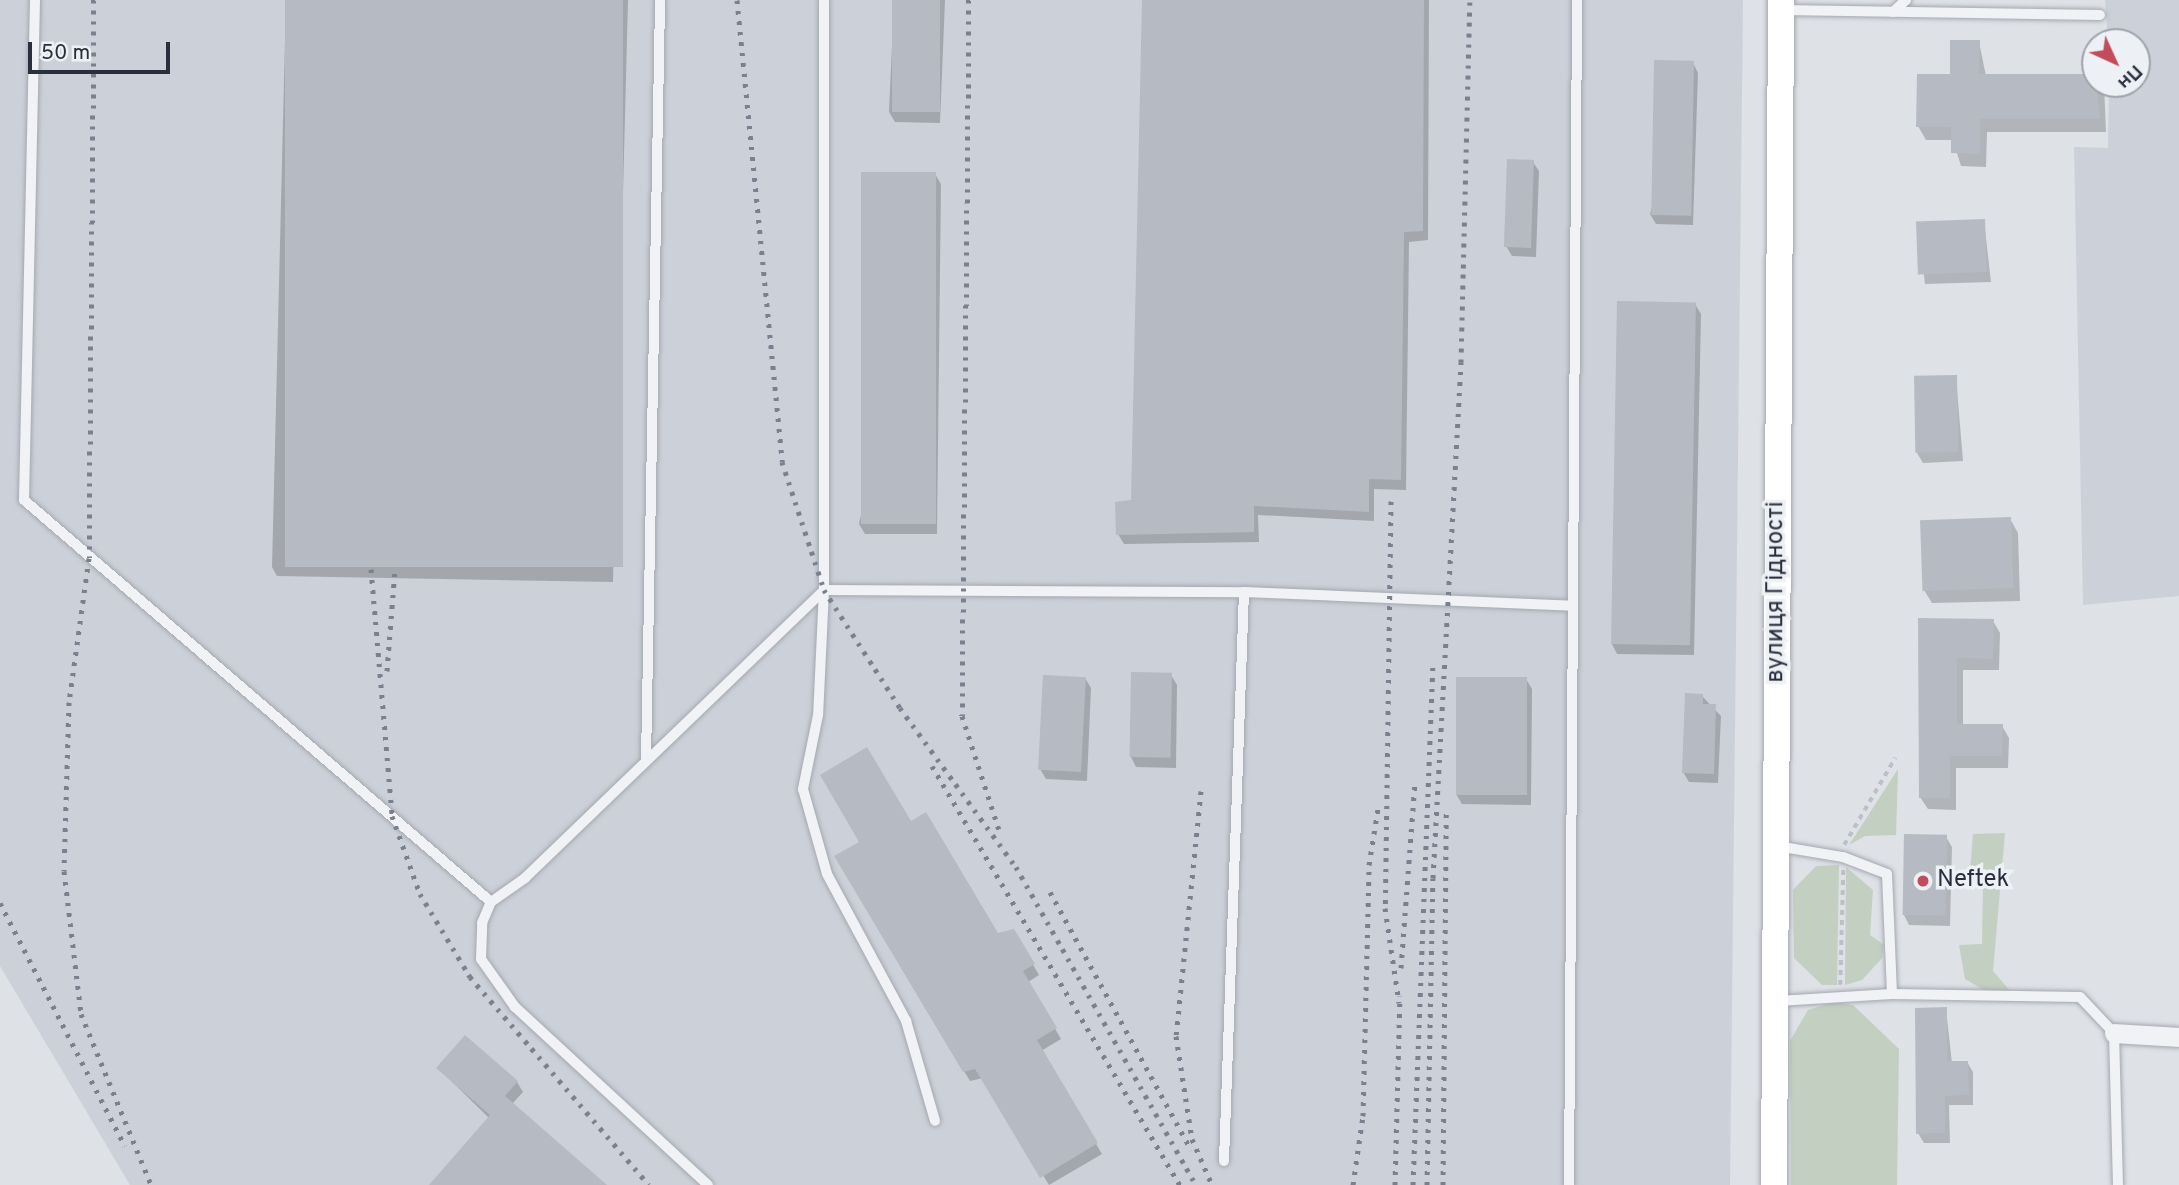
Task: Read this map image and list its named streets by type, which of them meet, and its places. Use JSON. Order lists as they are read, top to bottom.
{
  "streets": {
    "main road": ["вулиця Гідності"]
  },
  "places": ["Neftek"],
  "scale_bar": "50 m",
  "north": "bottom right"
}
